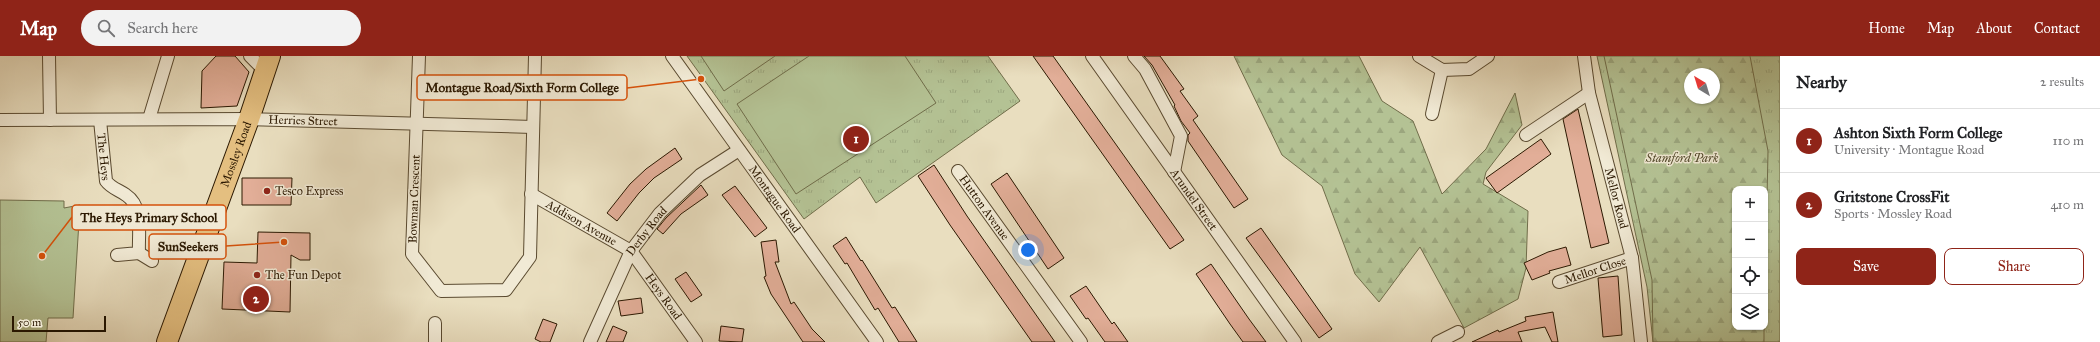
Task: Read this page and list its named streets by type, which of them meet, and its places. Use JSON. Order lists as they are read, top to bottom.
{
  "streets": {
    "main road": ["Mossley Road"],
    "street": [
      "Herries Street",
      "The Heys",
      "Mellor Road",
      "Bowman Crescent",
      "Montague Road",
      "Arundel Street",
      "Hutton Avenue",
      "Addison Avenue",
      "Derby Road",
      "Mellor Close",
      "Heys Road"
    ]
  },
  "crossings": [
    ["Herries Street", "Mossley Road"],
    ["Herries Street", "The Heys"],
    ["Herries Street", "Bowman Crescent"],
    ["Mellor Road", "Mellor Close"],
    ["Bowman Crescent", "Addison Avenue"],
    ["Montague Road", "Derby Road"],
    ["Addison Avenue", "Derby Road"],
    ["Addison Avenue", "Heys Road"],
    ["Derby Road", "Heys Road"]
  ],
  "parks": ["Stamford Park"],
  "places": [
    "Montague Road/Sixth Form College",
    "Tesco Express",
    "SunSeekers",
    "The Heys Primary School",
    "The Fun Depot"
  ],
  "scale_bar": "50 m",
  "north": "top left",
  "page": {
    "header": "Map",
    "search": "Search here",
    "nav": [
      "Home",
      "Map",
      "About",
      "Contact"
    ],
    "heading": ["Nearby", "2 results"],
    "list": [
      {
        "mark": "1",
        "name": "Ashton Sixth Form College",
        "note": "University · Montague Road",
        "value": "110 m"
      },
      {
        "mark": "2",
        "name": "Gritstone CrossFit",
        "note": "Sports · Mossley Road",
        "value": "410 m"
      }
    ],
    "pins": ["1", "2"],
    "map_buttons": ["+", "−"],
    "buttons": ["Save", "Share"],
    "scale": "50 m"
  }
}
